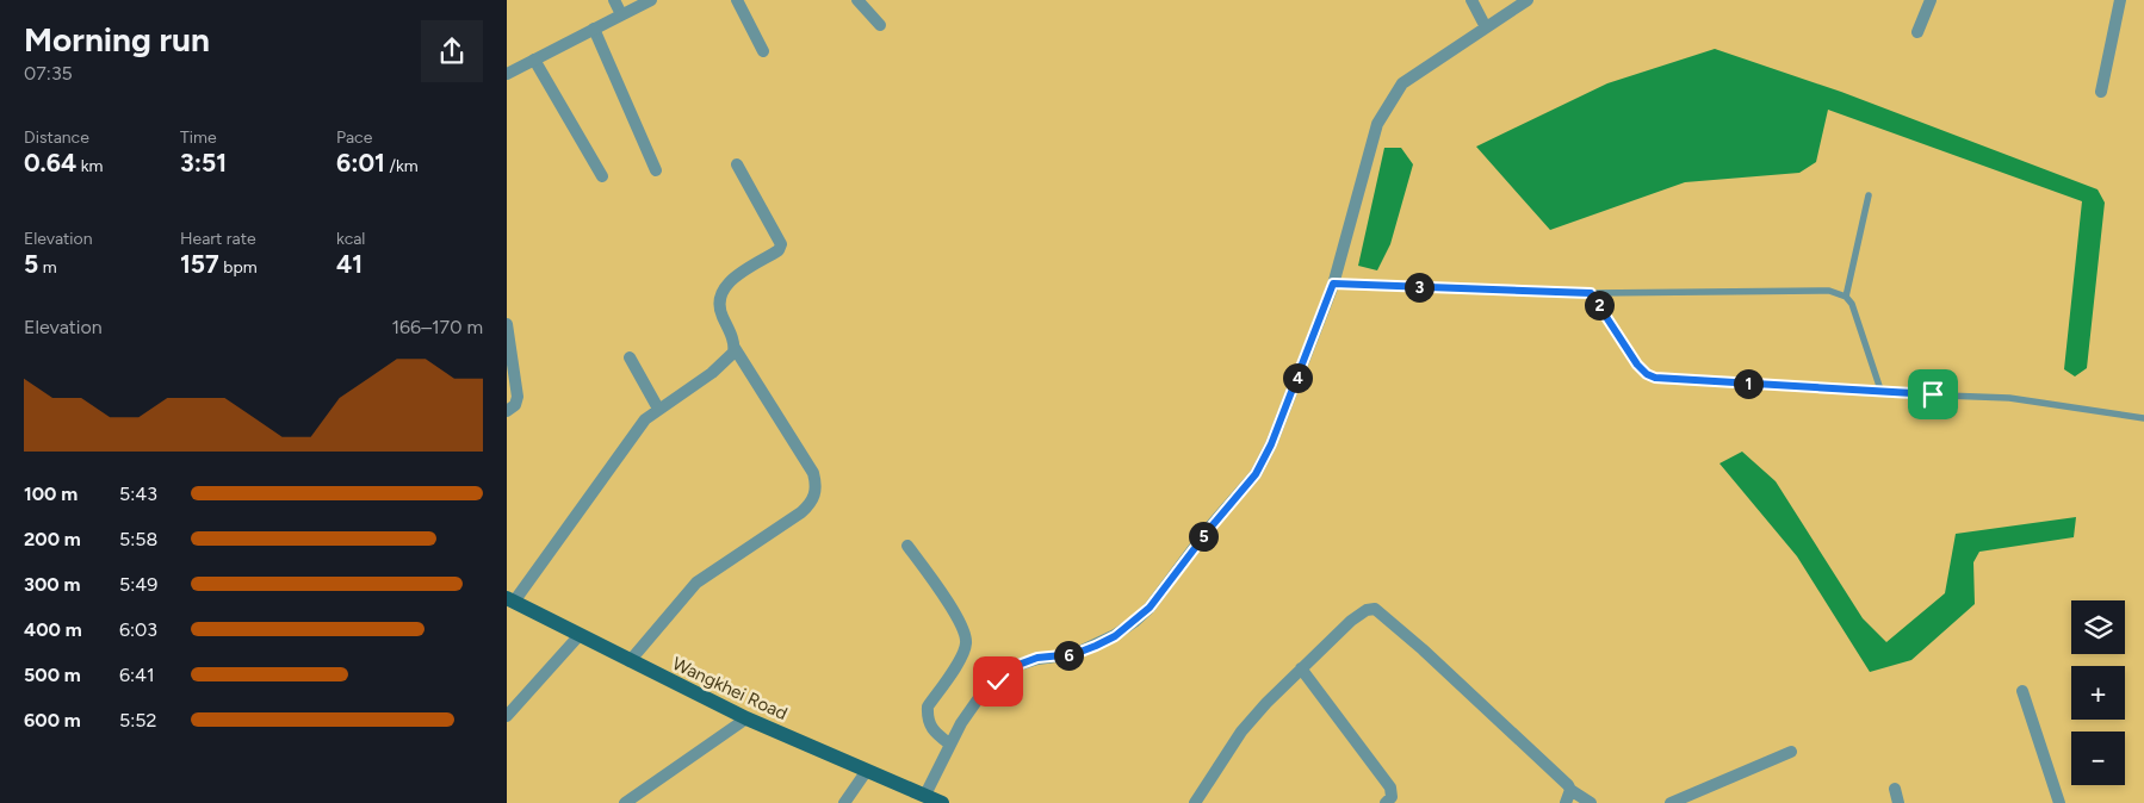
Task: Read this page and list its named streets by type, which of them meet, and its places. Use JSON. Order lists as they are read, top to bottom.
{
  "streets": {
    "main road": ["Wangkhei Road"]
  },
  "page": {
    "heading": ["Morning run", "07:35"],
    "stats": [
      ["Distance", "0.64 km"],
      ["Time", "3:51"],
      ["Pace", "6:01 /km"],
      ["Elevation", "5 m"],
      ["Heart rate", "157 bpm"],
      ["kcal", "41"]
    ],
    "pins": [
      "3",
      "2",
      "4",
      "1",
      "5",
      "6"
    ],
    "chart": ["Elevation", "166–170 m"],
    "list": [
      {
        "name": "100 m",
        "note": "5:43"
      },
      {
        "name": "200 m",
        "note": "5:58"
      },
      {
        "name": "300 m",
        "note": "5:49"
      },
      {
        "name": "400 m",
        "note": "6:03"
      },
      {
        "name": "500 m",
        "note": "6:41"
      },
      {
        "name": "600 m",
        "note": "5:52"
      }
    ],
    "map_buttons": ["+", "−"]
  }
}
